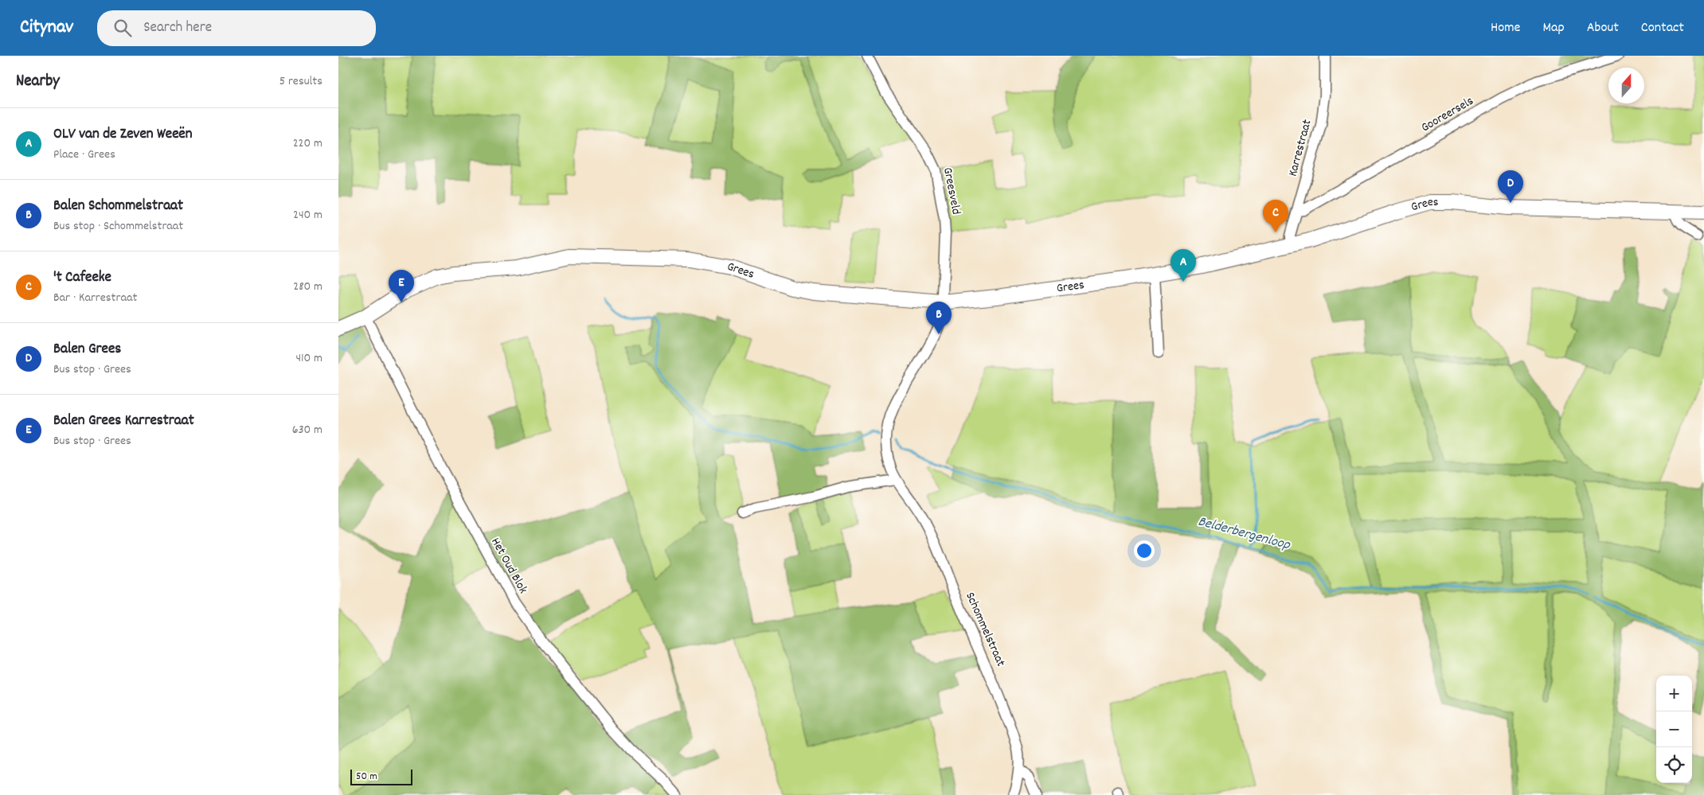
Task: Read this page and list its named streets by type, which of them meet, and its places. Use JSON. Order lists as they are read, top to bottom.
{
  "streets": {
    "street": [
      "Gooreersels",
      "Karrestraat",
      "Greesveld",
      "Grees",
      "Het Oud Blok",
      "Schommelstraat"
    ]
  },
  "crossings": [
    ["Gooreersels", "Karrestraat"],
    ["Karrestraat", "Grees"],
    ["Greesveld", "Grees"],
    ["Greesveld", "Schommelstraat"],
    ["Grees", "Het Oud Blok"],
    ["Grees", "Schommelstraat"]
  ],
  "water": ["Belderbergenloop"],
  "scale_bar": "50 m",
  "north": "top",
  "page": {
    "header": "Citynav",
    "search": "Search here",
    "nav": [
      "Home",
      "Map",
      "About",
      "Contact"
    ],
    "heading": ["Nearby", "5 results"],
    "list": [
      {
        "mark": "A",
        "name": "OLV van de Zeven Weeën",
        "note": "Place · Grees",
        "value": "220 m"
      },
      {
        "mark": "B",
        "name": "Balen Schommelstraat",
        "note": "Bus stop · Schommelstraat",
        "value": "240 m"
      },
      {
        "mark": "C",
        "name": "'t Cafeeke",
        "note": "Bar · Karrestraat",
        "value": "280 m"
      },
      {
        "mark": "D",
        "name": "Balen Grees",
        "note": "Bus stop · Grees",
        "value": "410 m"
      },
      {
        "mark": "E",
        "name": "Balen Grees Karrestraat",
        "note": "Bus stop · Grees",
        "value": "630 m"
      }
    ],
    "pins": [
      "D",
      "C",
      "A",
      "E",
      "B"
    ],
    "map_buttons": ["+", "−"],
    "scale": "50 m"
  }
}
